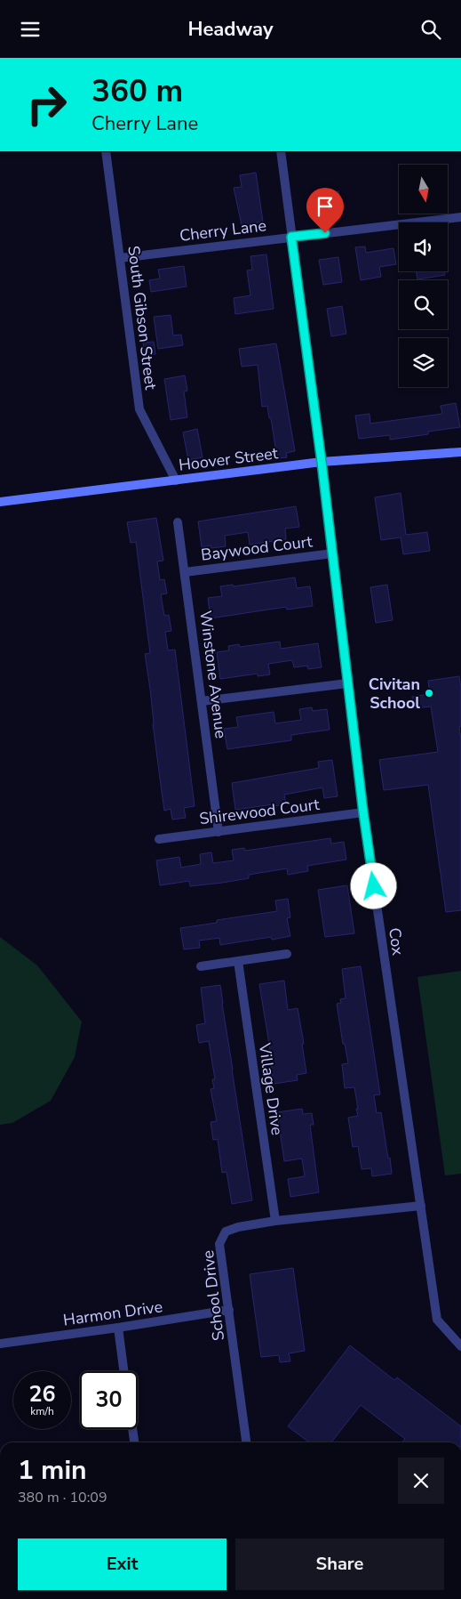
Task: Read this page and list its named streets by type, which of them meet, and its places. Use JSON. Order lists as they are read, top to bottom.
{
  "streets": {
    "street": [
      "Cherry Lane",
      "South Gibson Street",
      "Hoover Street",
      "Baywood Court",
      "Winstone Avenue",
      "Shirewood Court",
      "Cox",
      "Village Drive",
      "School Drive",
      "Harmon Drive"
    ]
  },
  "crossings": [
    ["Cherry Lane", "South Gibson Street"],
    ["Cherry Lane", "Cox"],
    ["South Gibson Street", "Hoover Street"],
    ["Hoover Street", "Cox"],
    ["Baywood Court", "Winstone Avenue"],
    ["Baywood Court", "Cox"],
    ["Winstone Avenue", "Shirewood Court"],
    ["Shirewood Court", "Cox"],
    ["Cox", "School Drive"],
    ["Village Drive", "School Drive"],
    ["School Drive", "Harmon Drive"]
  ],
  "places": ["Civitan School"],
  "north": "bottom",
  "page": {
    "header": "Headway",
    "turn": ["360 m", "Cherry Lane"],
    "speed": "26 km/h",
    "limit": "30",
    "heading": ["1 min", "380 m · 10:09"],
    "buttons": ["Exit", "Share"]
  }
}
